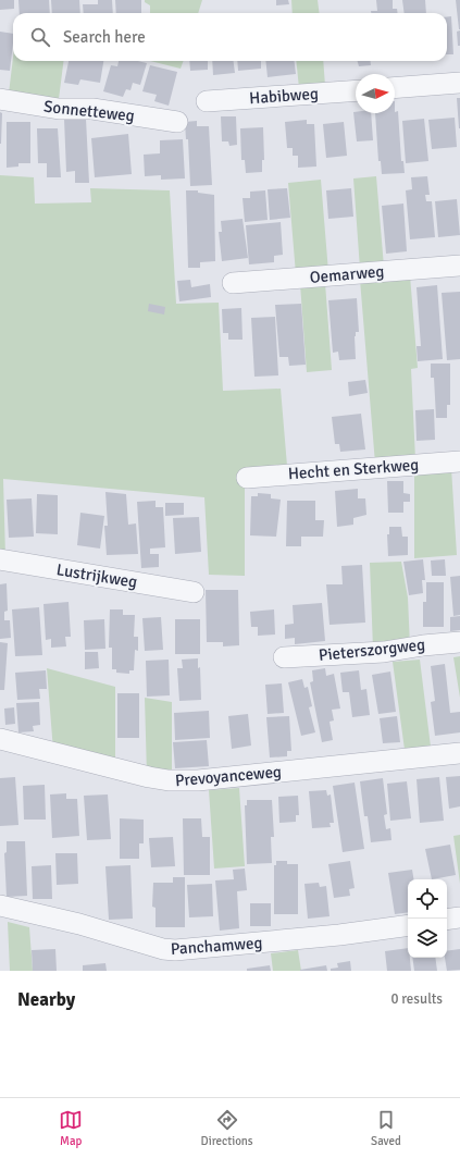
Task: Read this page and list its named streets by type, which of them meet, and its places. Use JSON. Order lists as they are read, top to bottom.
{
  "streets": {
    "street": [
      "Habibweg",
      "Sonnetteweg",
      "Oemarweg",
      "Hecht en Sterkweg",
      "Lustrijkweg",
      "Pieterszorgweg",
      "Prevoyanceweg",
      "Panchamweg"
    ]
  },
  "north": "right",
  "page": {
    "search": "Search here",
    "heading": ["Nearby", "0 results"],
    "nav": ["Map", "Directions", "Saved"]
  }
}
